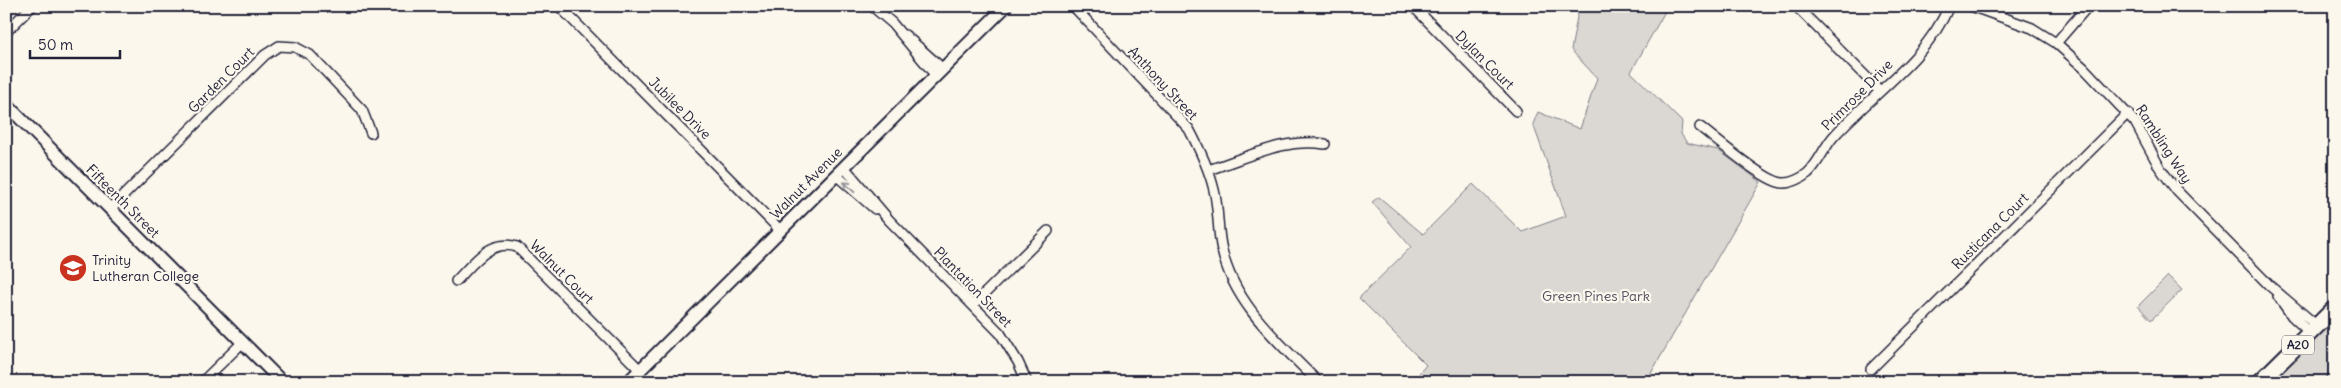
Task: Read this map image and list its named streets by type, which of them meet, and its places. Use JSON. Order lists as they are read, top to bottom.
{
  "streets": {
    "highway": ["A20"],
    "street": [
      "Dylan Court",
      "Garden Court",
      "Anthony Street",
      "Primrose Drive",
      "Jubilee Drive",
      "Rambling Way",
      "Walnut Avenue",
      "Fifteenth Street",
      "Rusticana Court",
      "Walnut Court",
      "Plantation Street"
    ]
  },
  "crossings": [
    ["Garden Court", "Fifteenth Street"],
    ["Jubilee Drive", "Walnut Avenue"],
    ["Rambling Way", "Rusticana Court"],
    ["Rambling Way", "A20"],
    ["Walnut Avenue", "Walnut Court"],
    ["Walnut Avenue", "Plantation Street"]
  ],
  "parks": ["Green Pines Park"],
  "places": {
    "school or university": ["Trinity Lutheran College"]
  },
  "scale_bar": "50 m"
}
